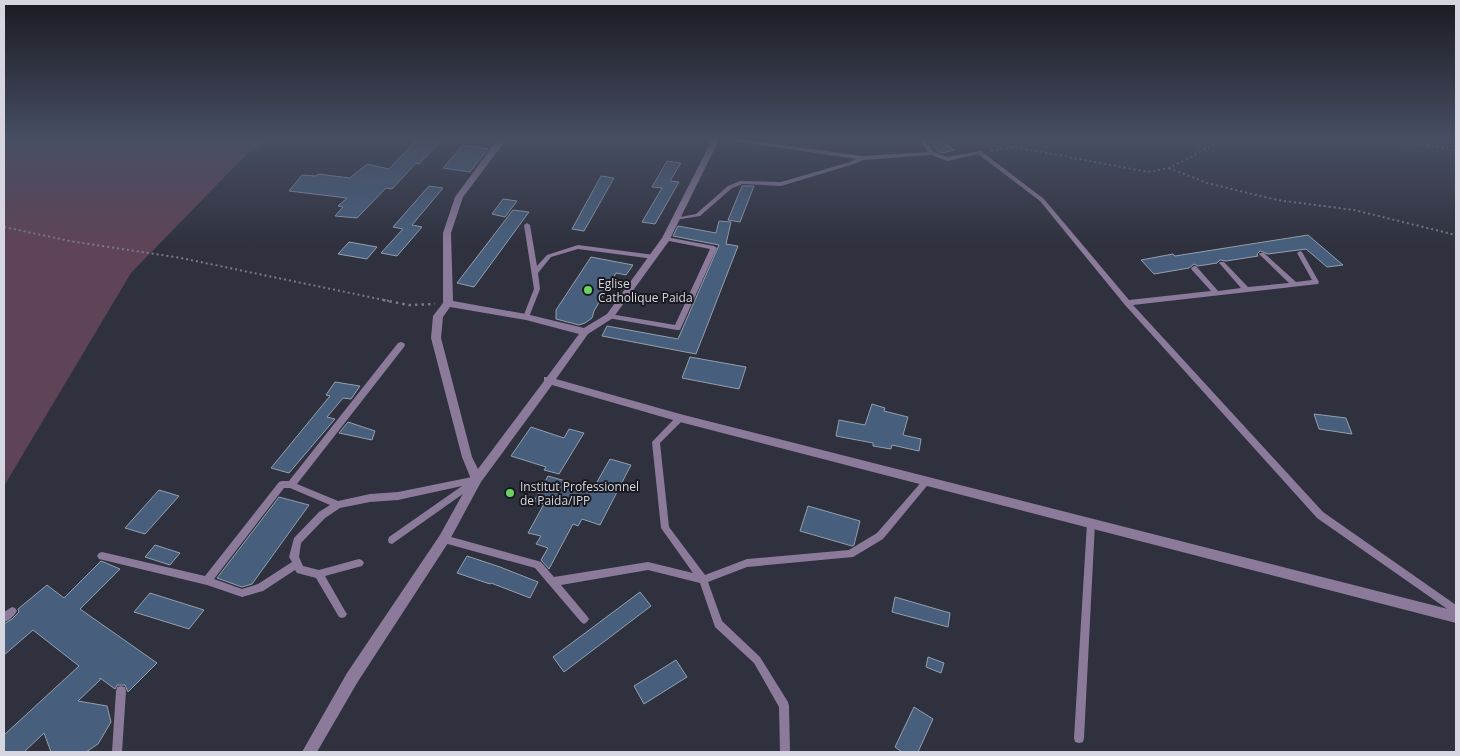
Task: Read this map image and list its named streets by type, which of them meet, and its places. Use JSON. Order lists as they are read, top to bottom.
{
  "places": ["Eglise Catholique Paida", "Institut Professionnel de Paida/IPP"]
}
